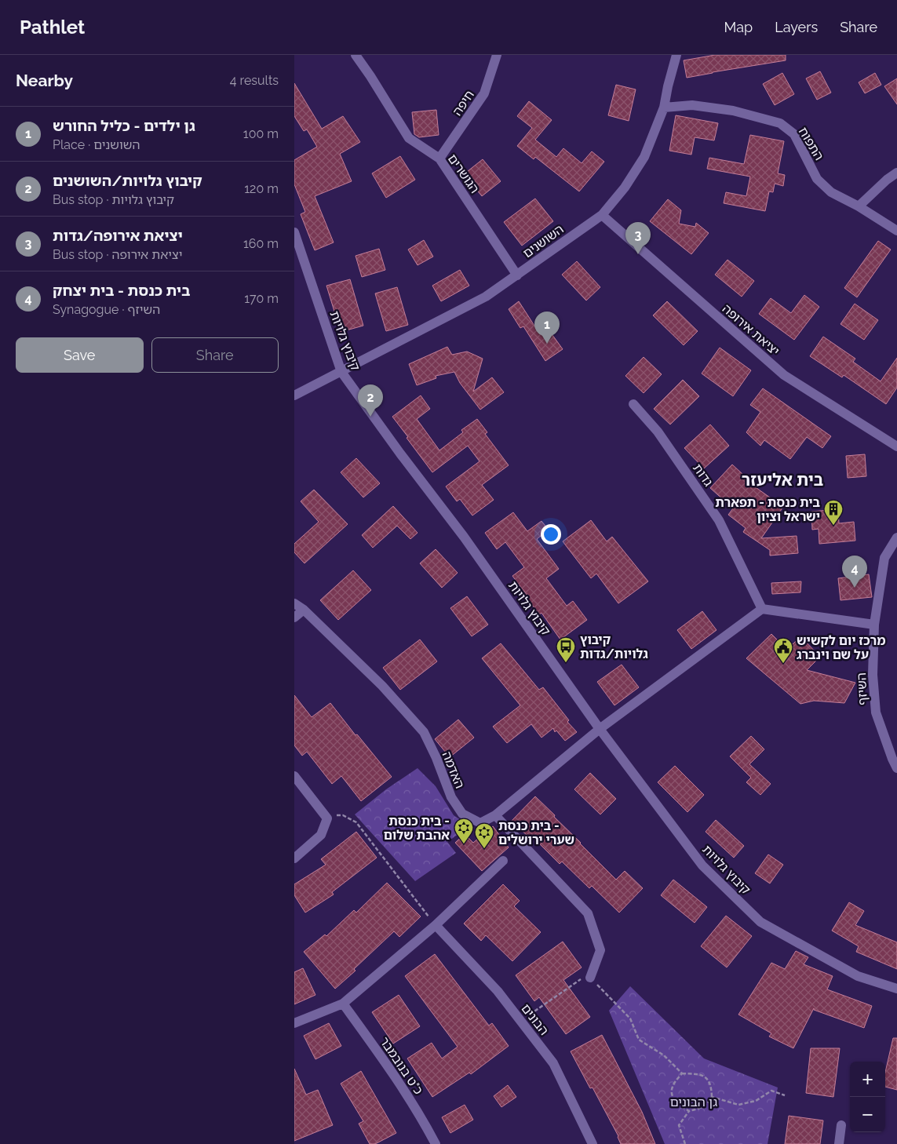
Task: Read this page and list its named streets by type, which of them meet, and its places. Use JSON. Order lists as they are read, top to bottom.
{
  "streets": {
    "street": [
      "חיפה",
      "התפוח",
      "הגושרים",
      "השושנים",
      "יציאת אירופה",
      "קיבוץ גלויות",
      "גדות",
      "השיזף",
      "האדמה",
      "הבונים",
      "כ\"ט בנובמבר"
    ]
  },
  "crossings": [
    ["חיפה", "הגושרים"],
    ["התפוח", "השושנים"],
    ["הגושרים", "השושנים"],
    ["השושנים", "יציאת אירופה"],
    ["השושנים", "קיבוץ גלויות"],
    ["קיבוץ גלויות", "האדמה"],
    ["גדות", "האדמה"]
  ],
  "districts": ["בית אליעזר"],
  "parks": ["גן הבונים"],
  "places": {
    "building": ["בית כנסת - תפארת ישראל וציון"],
    "bus stop": ["קיבוץ גלויות/גדות"],
    "public building": ["מרכז יום לקשיש על שם וינברג"],
    "synagogue": ["בית כנסת - אהבת שלום", "בית כנסת - שערי ירושלים"]
  },
  "page": {
    "header": "Pathlet",
    "nav": ["Map", "Layers", "Share"],
    "heading": ["Nearby", "4 results"],
    "list": [
      {
        "mark": "1",
        "name": "גן ילדים - כליל החורש",
        "note": "Place · השושנים",
        "value": "100 m"
      },
      {
        "mark": "2",
        "name": "קיבוץ גלויות/השושנים",
        "note": "Bus stop · קיבוץ גלויות",
        "value": "120 m"
      },
      {
        "mark": "3",
        "name": "יציאת אירופה/גדות",
        "note": "Bus stop · יציאת אירופה",
        "value": "160 m"
      },
      {
        "mark": "4",
        "name": "בית כנסת - בית יצחק",
        "note": "Synagogue · השיזף",
        "value": "170 m"
      }
    ],
    "pins": [
      "3",
      "1",
      "2",
      "4"
    ],
    "buttons": ["Save", "Share"],
    "map_buttons": ["+", "−"]
  }
}
